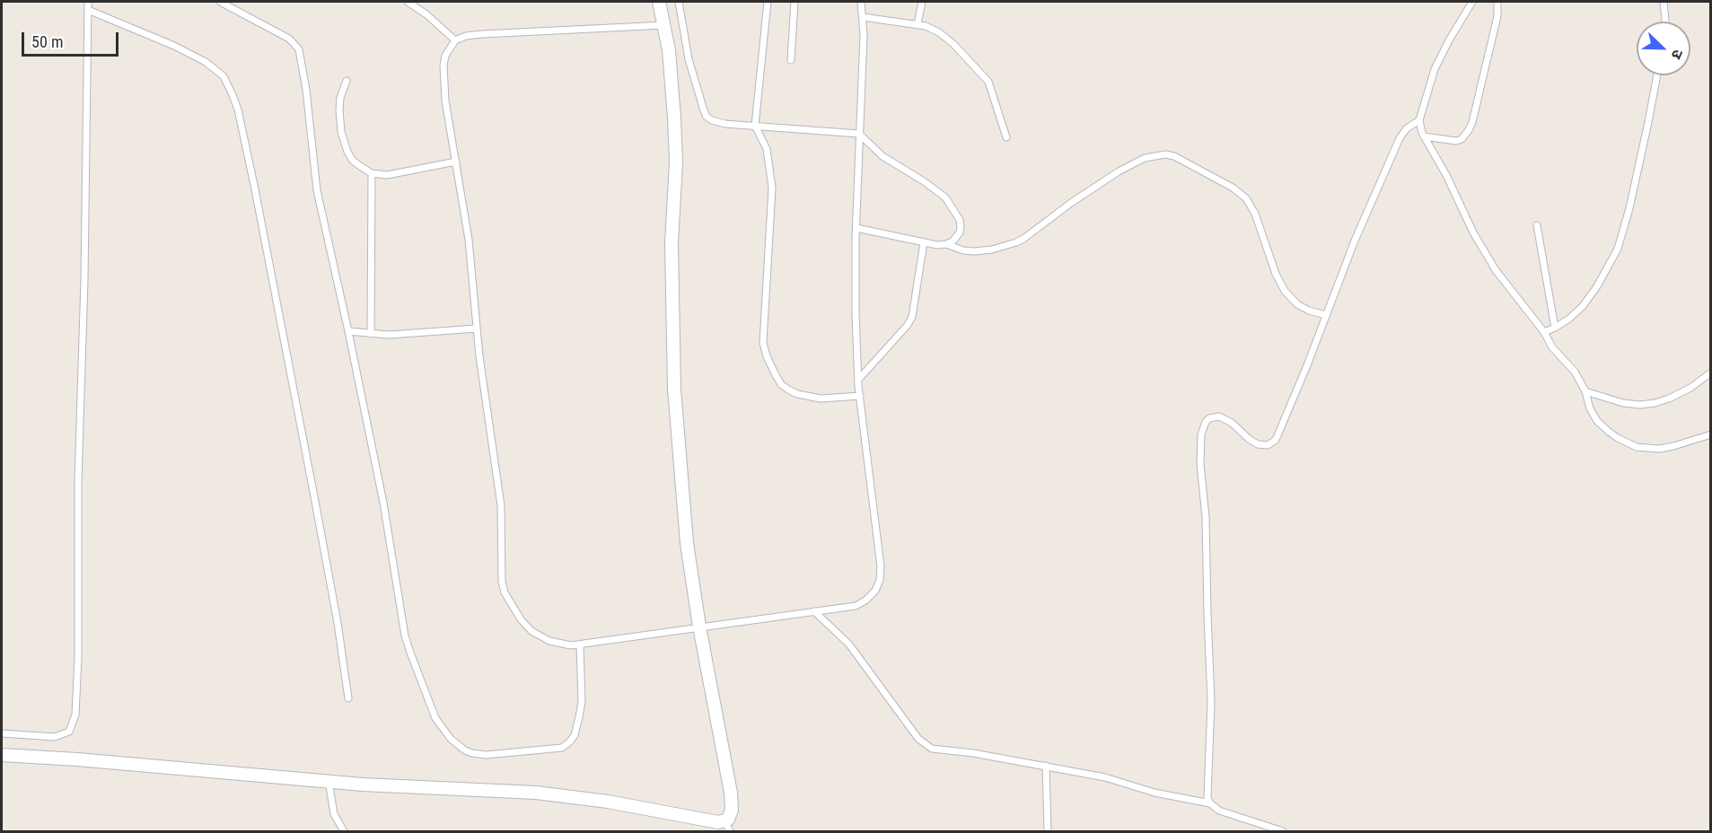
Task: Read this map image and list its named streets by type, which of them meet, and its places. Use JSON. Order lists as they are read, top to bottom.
{
  "scale_bar": "50 m",
  "north": "bottom right"
}
